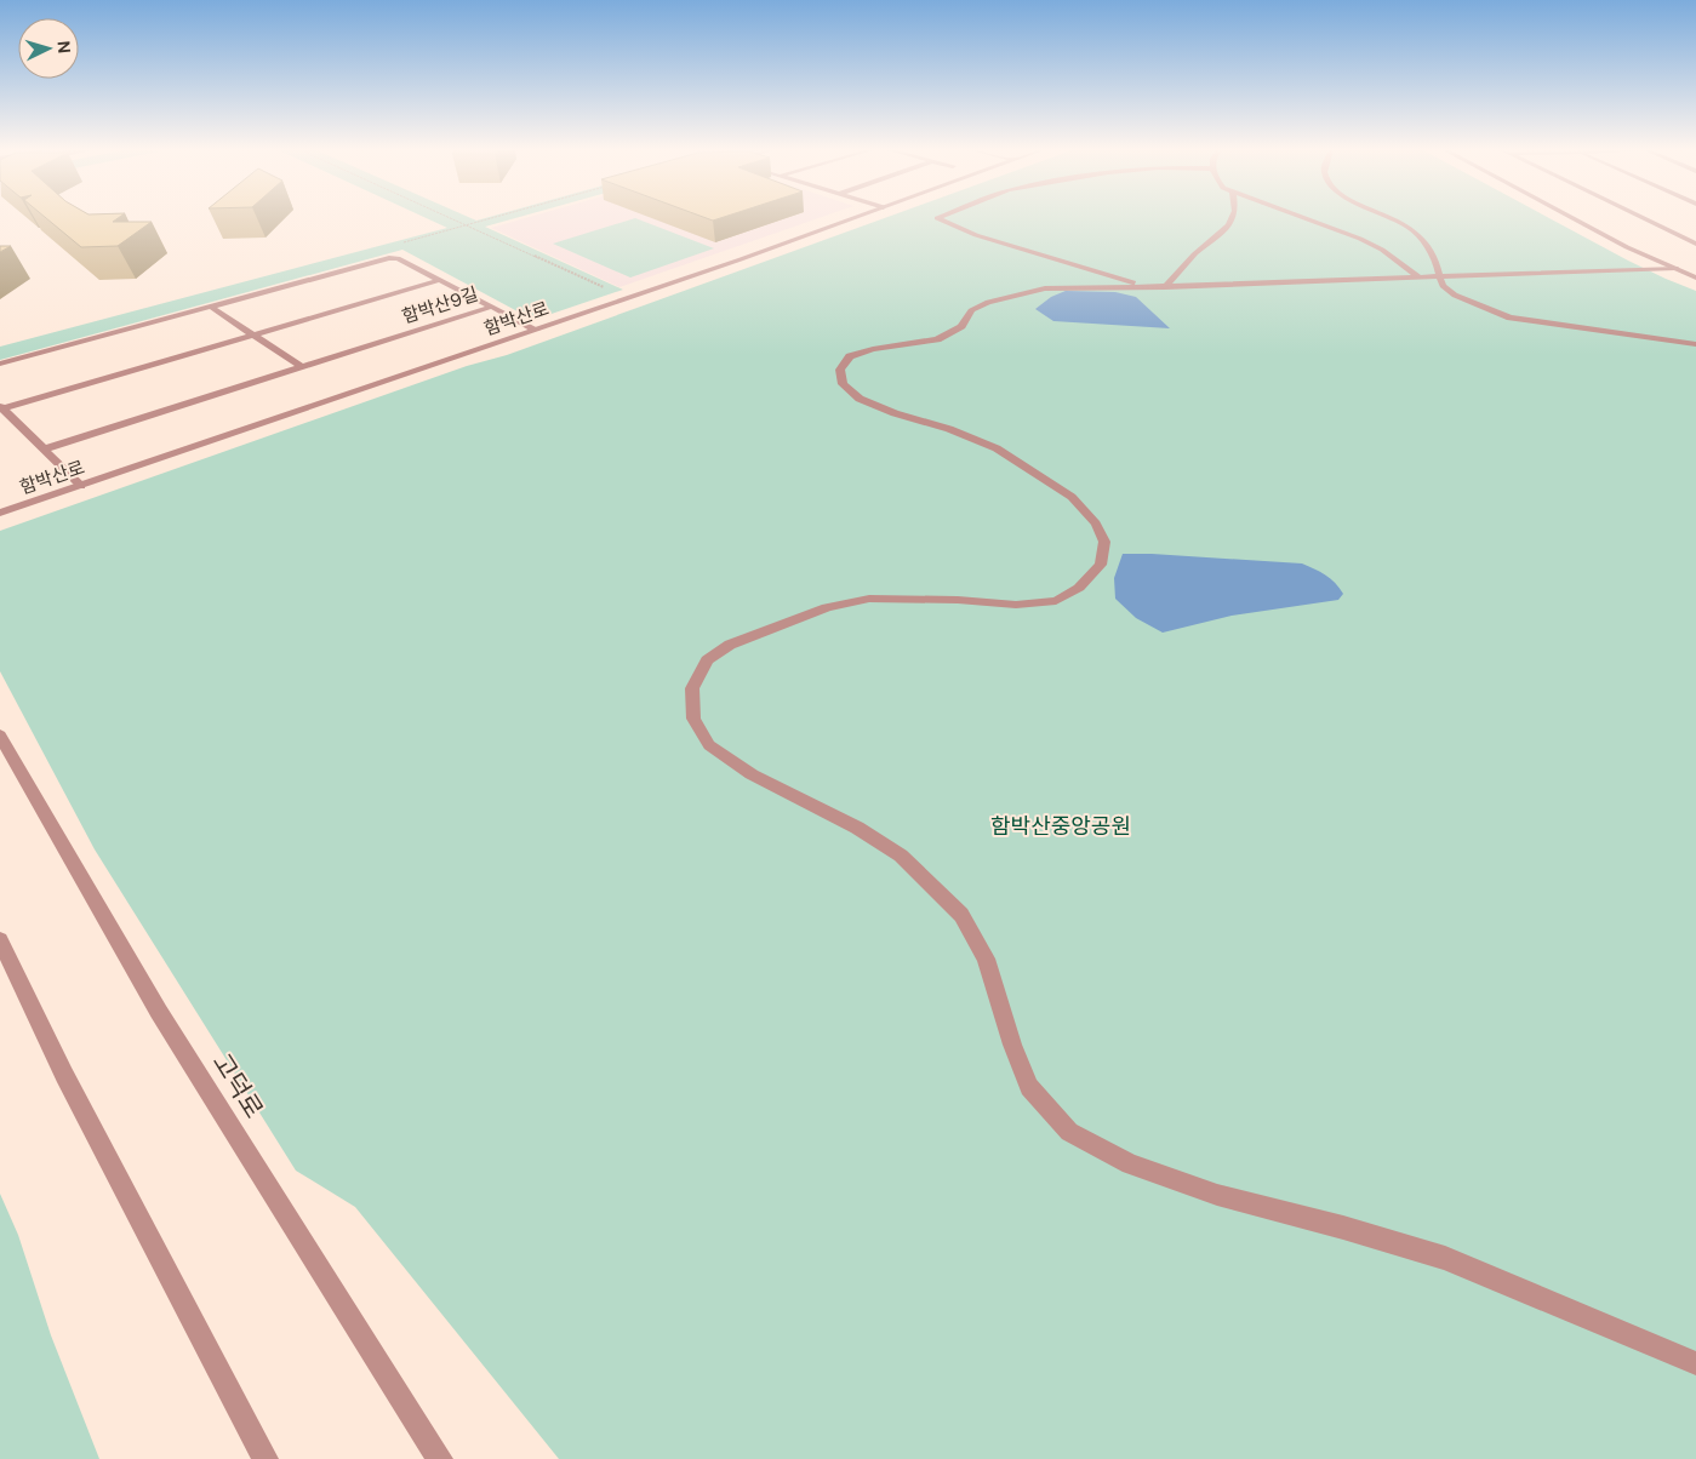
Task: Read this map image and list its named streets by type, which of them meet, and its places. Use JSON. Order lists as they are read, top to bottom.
{
  "streets": {
    "street": ["함박산9길", "함박산로", "고덕로"]
  },
  "parks": ["함박산중앙공원"],
  "north": "right"
}
